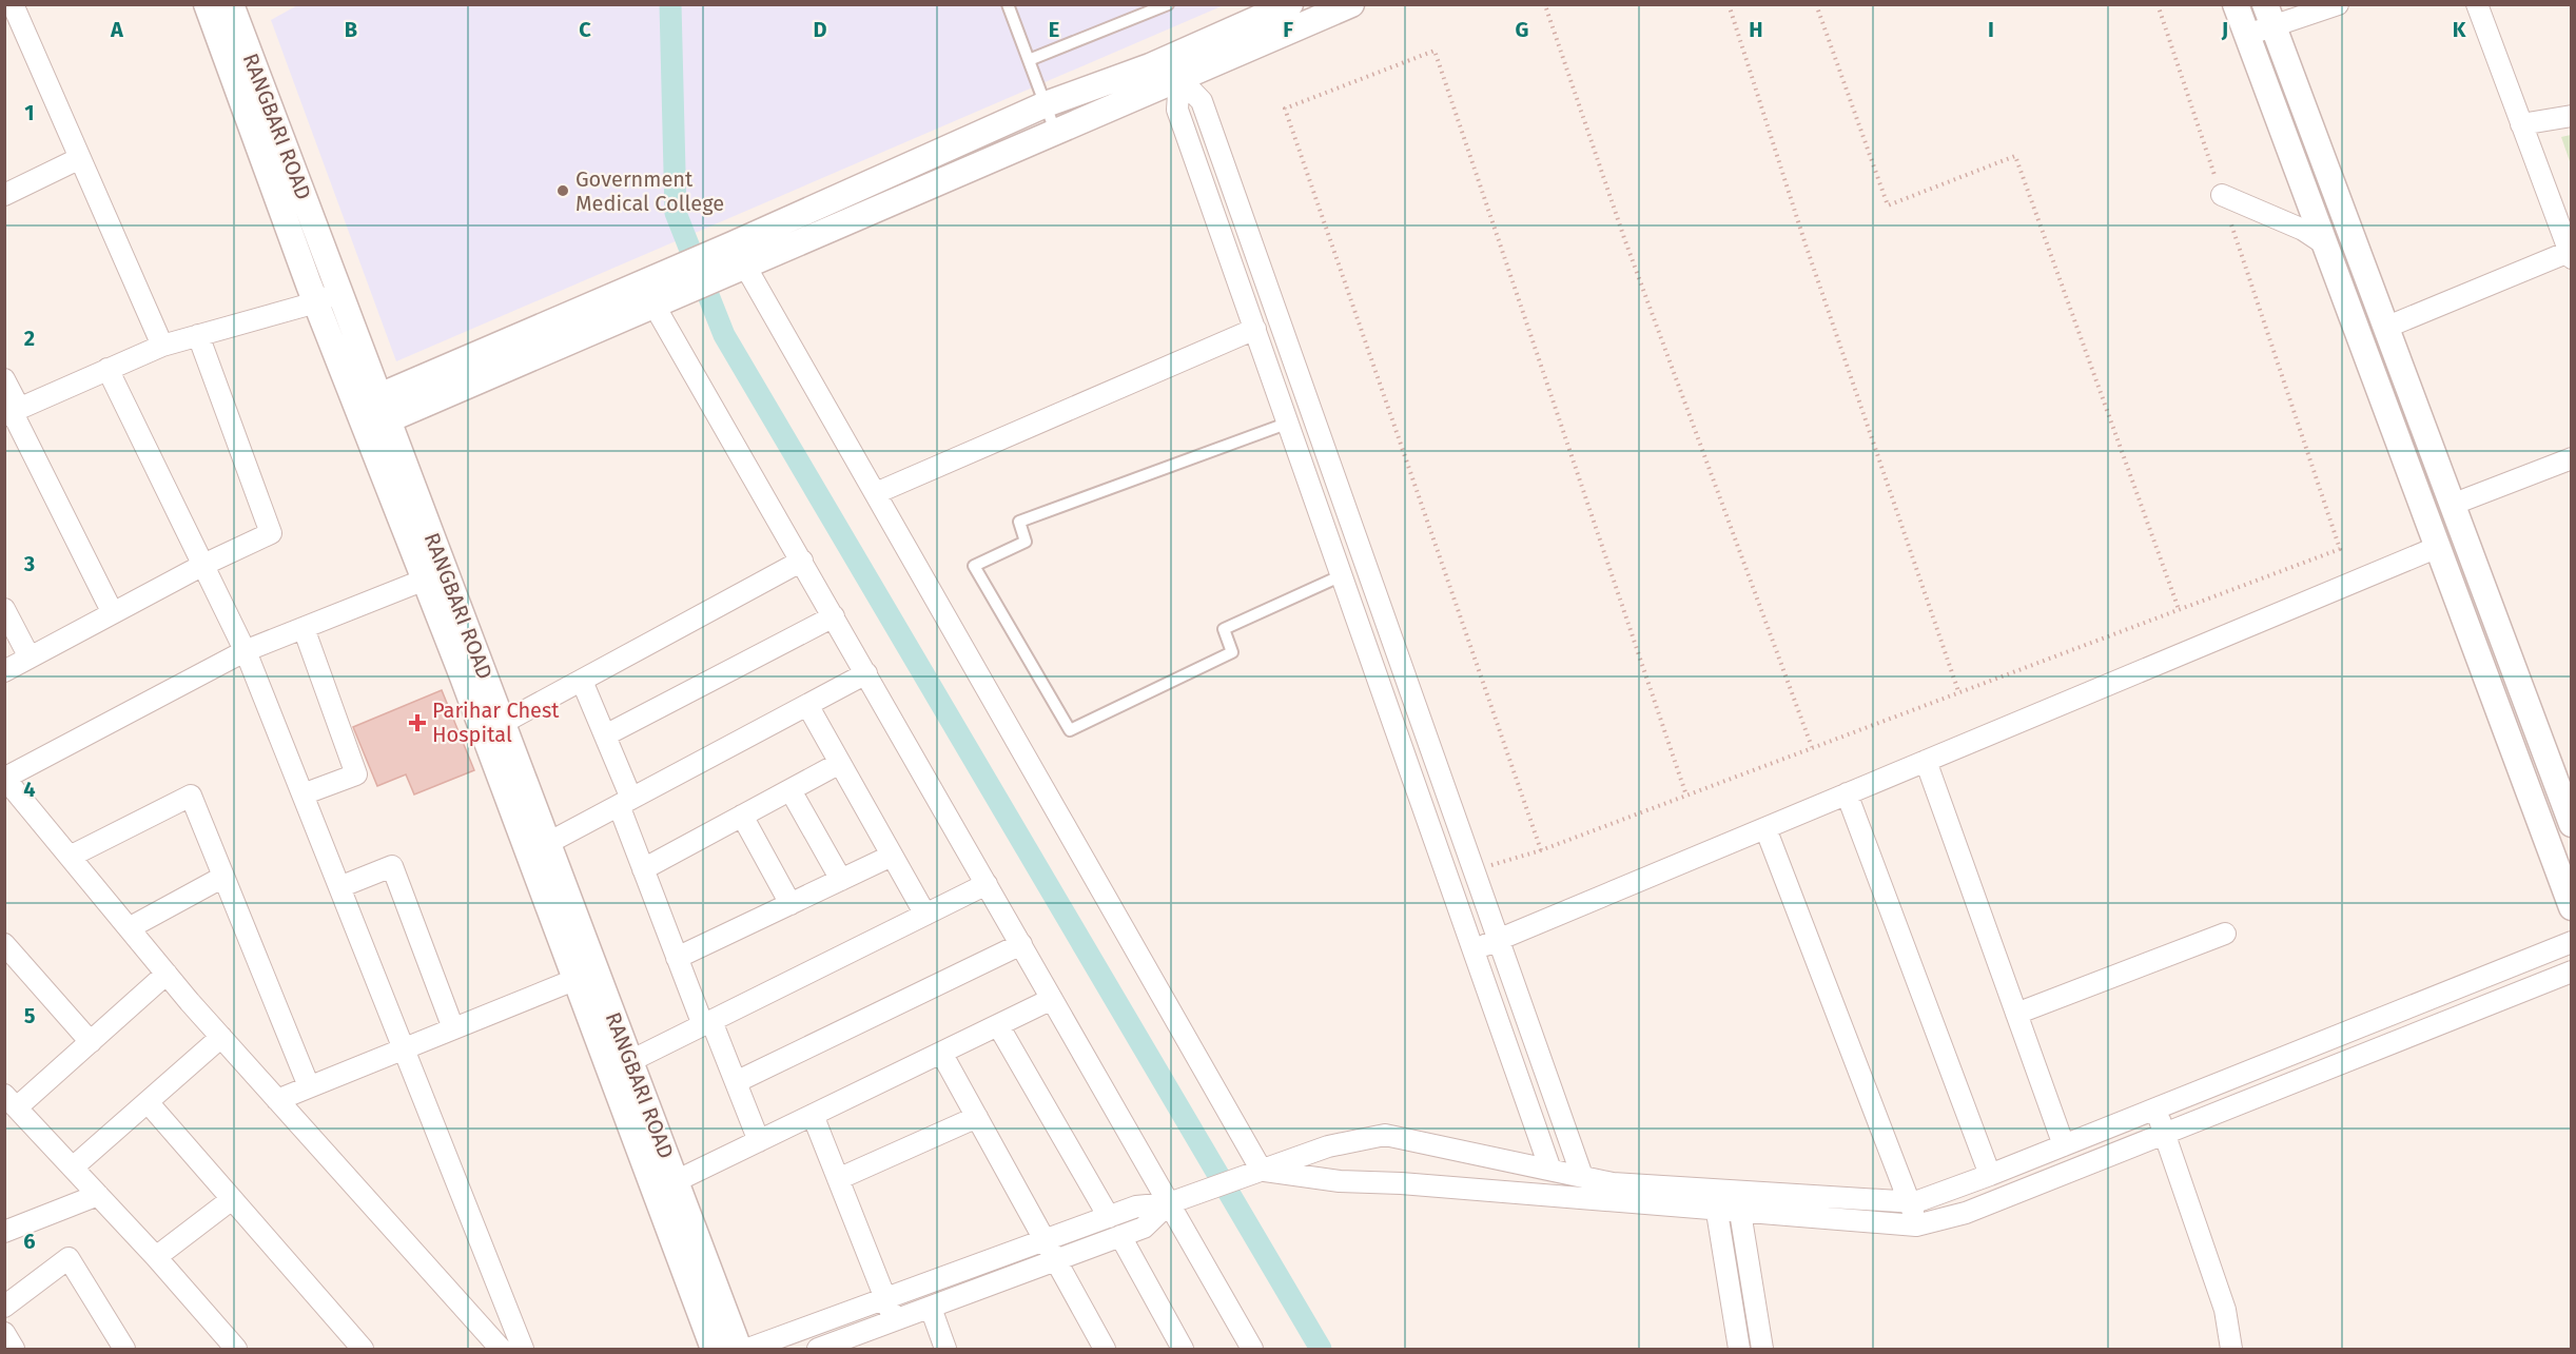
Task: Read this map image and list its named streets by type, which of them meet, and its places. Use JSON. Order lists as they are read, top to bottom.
{
  "streets": {
    "street": ["RANGBARI ROAD"]
  },
  "places": {
    "other": ["Government Medical College"],
    "health": ["Parihar Chest Hospital"]
  },
  "grid": {
    "columns": [
      "A",
      "B",
      "C",
      "D",
      "E",
      "F",
      "G",
      "H",
      "I",
      "J",
      "K"
    ],
    "rows": [
      "1",
      "2",
      "3",
      "4",
      "5",
      "6"
    ]
  }
}
